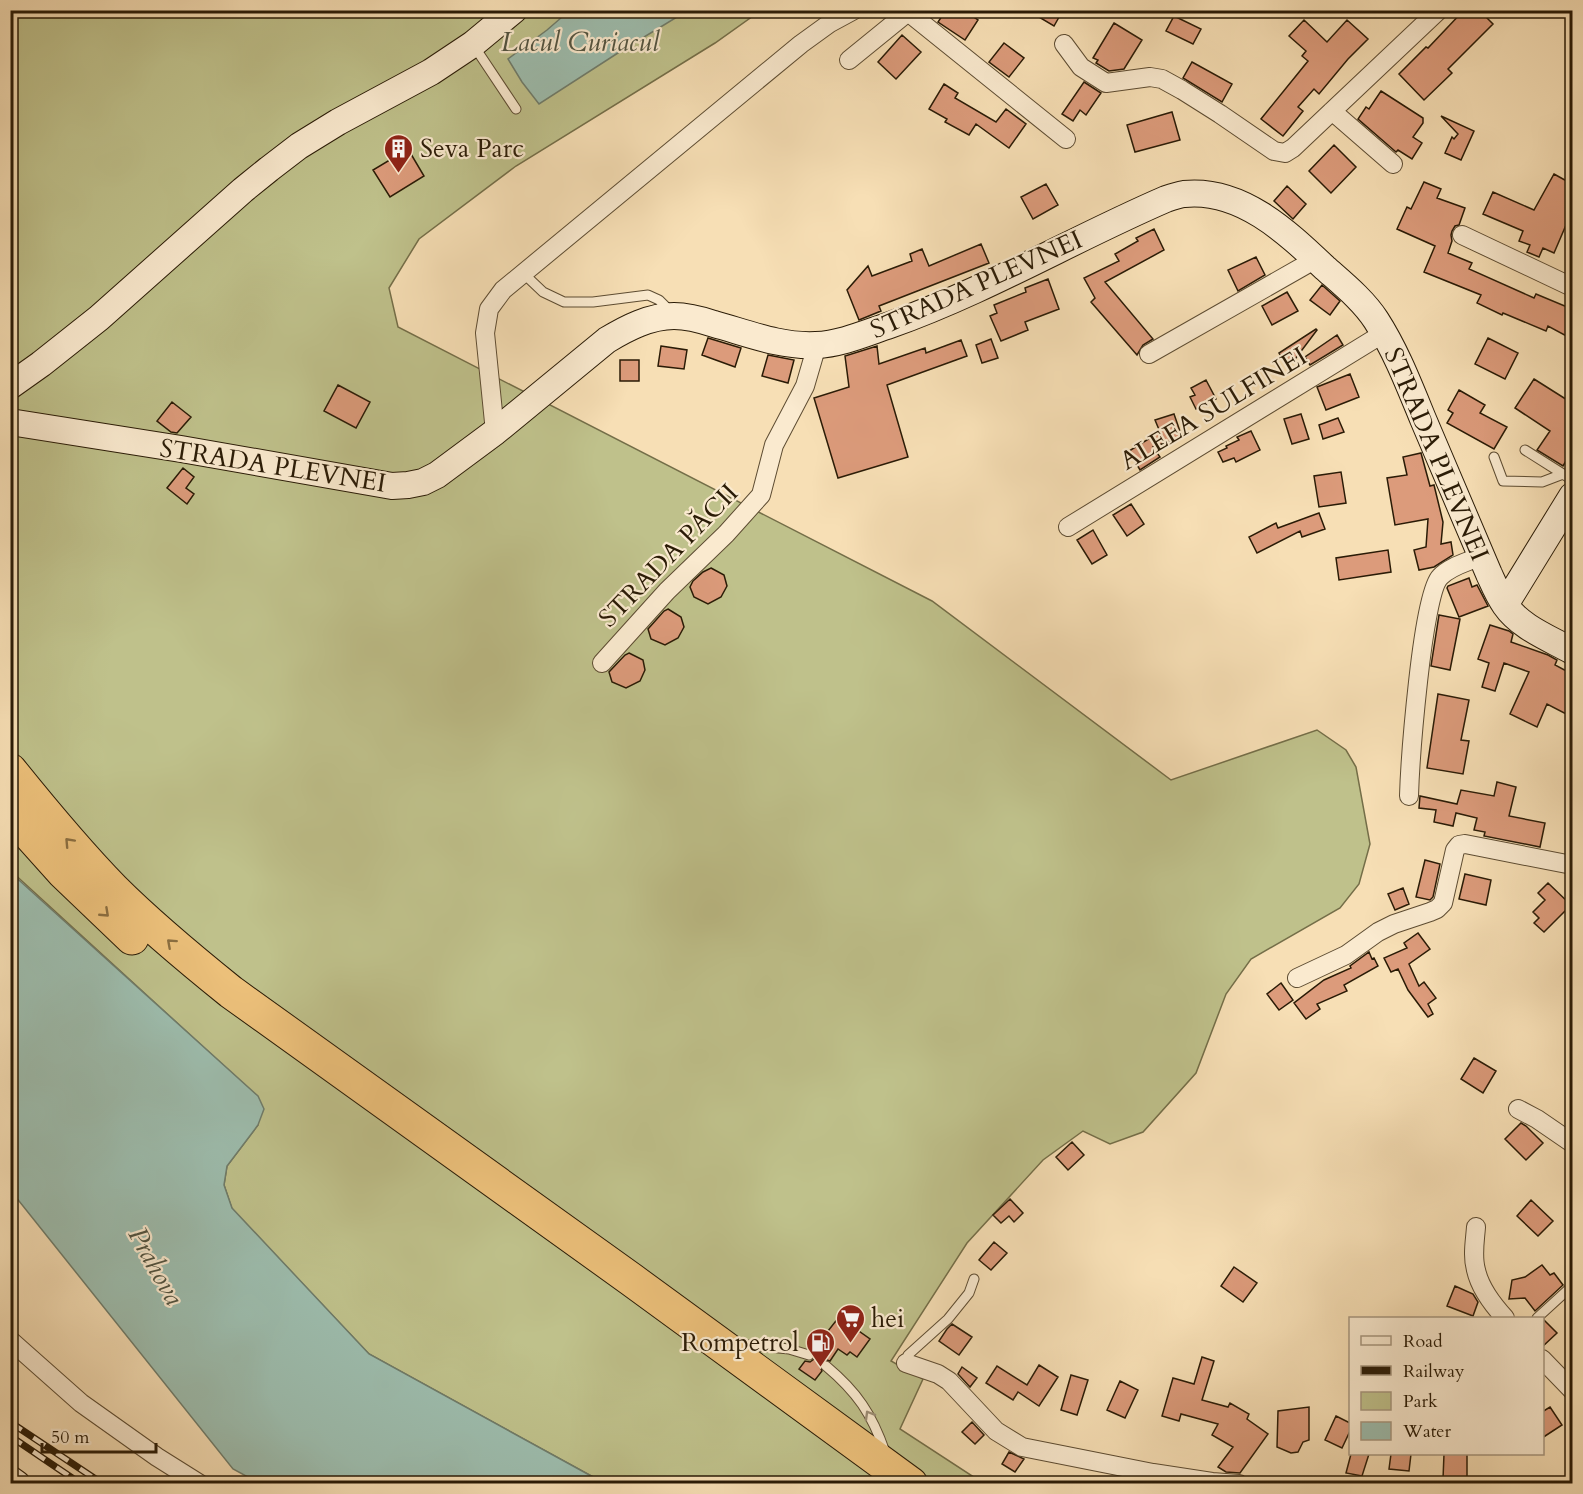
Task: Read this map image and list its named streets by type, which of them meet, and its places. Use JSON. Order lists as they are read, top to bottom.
{
  "streets": {
    "main road": ["STRADA PLEVNEI"],
    "street": ["ALEEA SULFINEI", "STRADA PĂCII"]
  },
  "crossings": [
    ["STRADA PLEVNEI", "ALEEA SULFINEI"],
    ["STRADA PLEVNEI", "STRADA PĂCII"]
  ],
  "water": ["Lacul Curiacul", "Prahova"],
  "places": {
    "building": ["Seva Parc"],
    "supermarket": ["hei"],
    "fuel station": ["Rompetrol"]
  },
  "legend": [
    "Road",
    "Railway",
    "Park",
    "Water"
  ],
  "scale_bar": "50 m"
}
